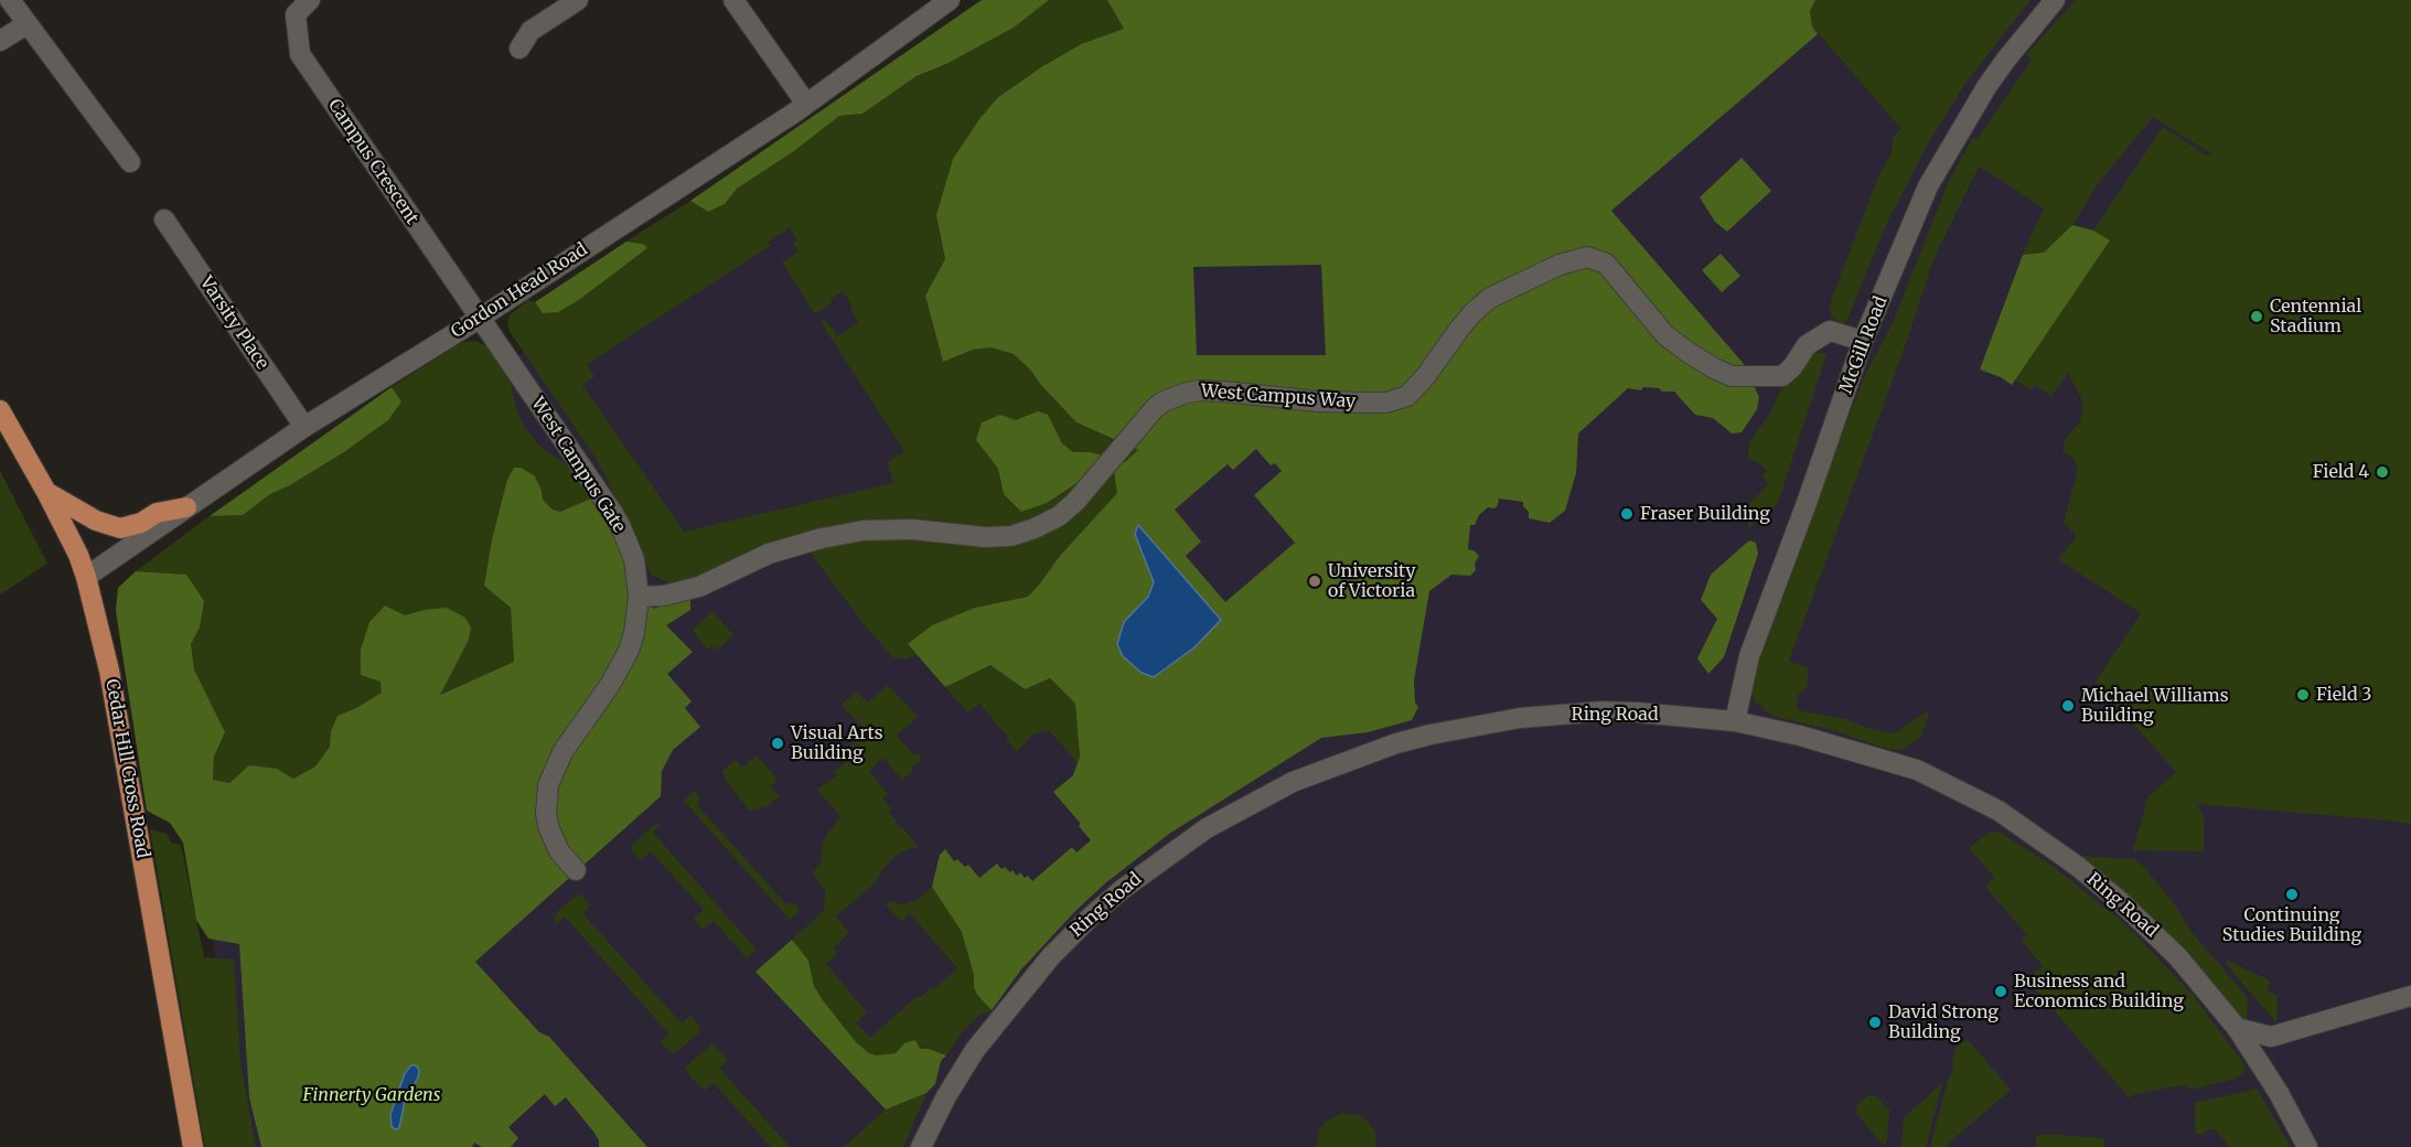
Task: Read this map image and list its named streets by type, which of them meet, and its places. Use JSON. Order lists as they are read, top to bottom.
{
  "streets": {
    "main road": ["Cedar Hill Cross Road"],
    "street": [
      "Campus Crescent",
      "Gordon Head Road",
      "Varsity Place",
      "McGill Road",
      "West Campus Way",
      "West Campus Gate",
      "Ring Road"
    ]
  },
  "crossings": [
    ["Campus Crescent", "Gordon Head Road"],
    ["Campus Crescent", "West Campus Gate"],
    ["Gordon Head Road", "Varsity Place"],
    ["Gordon Head Road", "West Campus Gate"],
    ["Gordon Head Road", "Cedar Hill Cross Road"],
    ["McGill Road", "West Campus Way"],
    ["McGill Road", "Ring Road"],
    ["West Campus Way", "West Campus Gate"]
  ],
  "parks": ["Finnerty Gardens"],
  "places": [
    "Centennial Stadium",
    "Field 4",
    "Fraser Building",
    "University of Victoria",
    "Field 3",
    "Michael Williams Building",
    "Visual Arts Building",
    "Continuing Studies Building",
    "Business and Economics Building",
    "David Strong Building"
  ]
}
